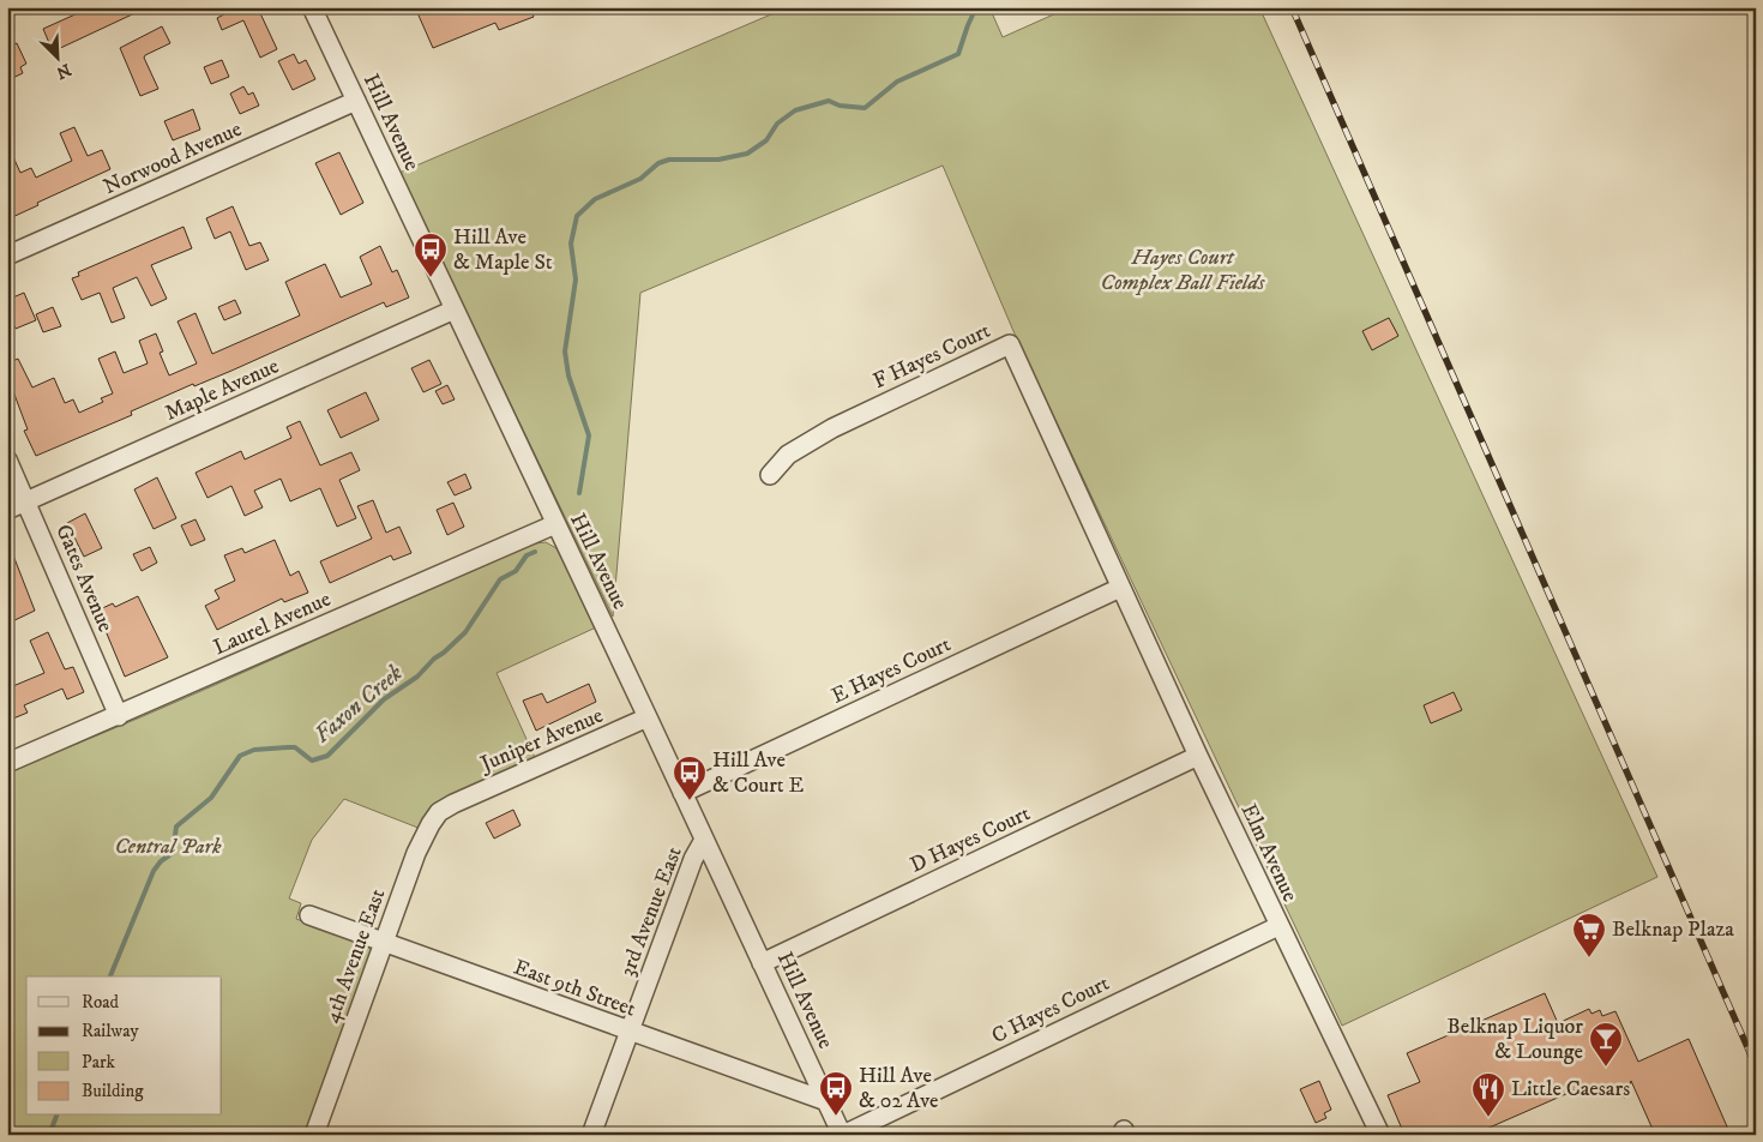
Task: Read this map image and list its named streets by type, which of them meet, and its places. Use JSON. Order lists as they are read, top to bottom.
{
  "streets": {
    "street": [
      "Hill Avenue",
      "Norwood Avenue",
      "F Hayes Court",
      "Maple Avenue",
      "Gates Avenue",
      "Laurel Avenue",
      "E Hayes Court",
      "Juniper Avenue",
      "D Hayes Court",
      "Elm Avenue",
      "3rd Avenue East",
      "4th Avenue East",
      "East 9th Street",
      "C Hayes Court"
    ]
  },
  "crossings": [
    ["Hill Avenue", "Norwood Avenue"],
    ["Hill Avenue", "Maple Avenue"],
    ["Hill Avenue", "Laurel Avenue"],
    ["Hill Avenue", "E Hayes Court"],
    ["Hill Avenue", "Juniper Avenue"],
    ["Hill Avenue", "D Hayes Court"],
    ["Hill Avenue", "3rd Avenue East"],
    ["Hill Avenue", "East 9th Street"],
    ["Hill Avenue", "C Hayes Court"],
    ["F Hayes Court", "E Hayes Court"],
    ["F Hayes Court", "Elm Avenue"],
    ["Maple Avenue", "Gates Avenue"],
    ["Gates Avenue", "Laurel Avenue"],
    ["E Hayes Court", "Elm Avenue"],
    ["Juniper Avenue", "4th Avenue East"],
    ["D Hayes Court", "Elm Avenue"],
    ["Elm Avenue", "C Hayes Court"],
    ["3rd Avenue East", "East 9th Street"],
    ["4th Avenue East", "East 9th Street"]
  ],
  "water": ["Faxon Creek"],
  "parks": ["Hayes Court Complex Ball Fields", "Central Park"],
  "places": {
    "bus stop": ["Hill Ave & Maple St", "Hill Ave & Court E", "Hill Ave & 02 Ave"],
    "supermarket": ["Belknap Plaza"],
    "bar": ["Belknap Liquor & Lounge"],
    "restaurant": ["Little Caesars"]
  },
  "legend": [
    "Road",
    "Railway",
    "Park",
    "Building"
  ],
  "north": "bottom right"
}
